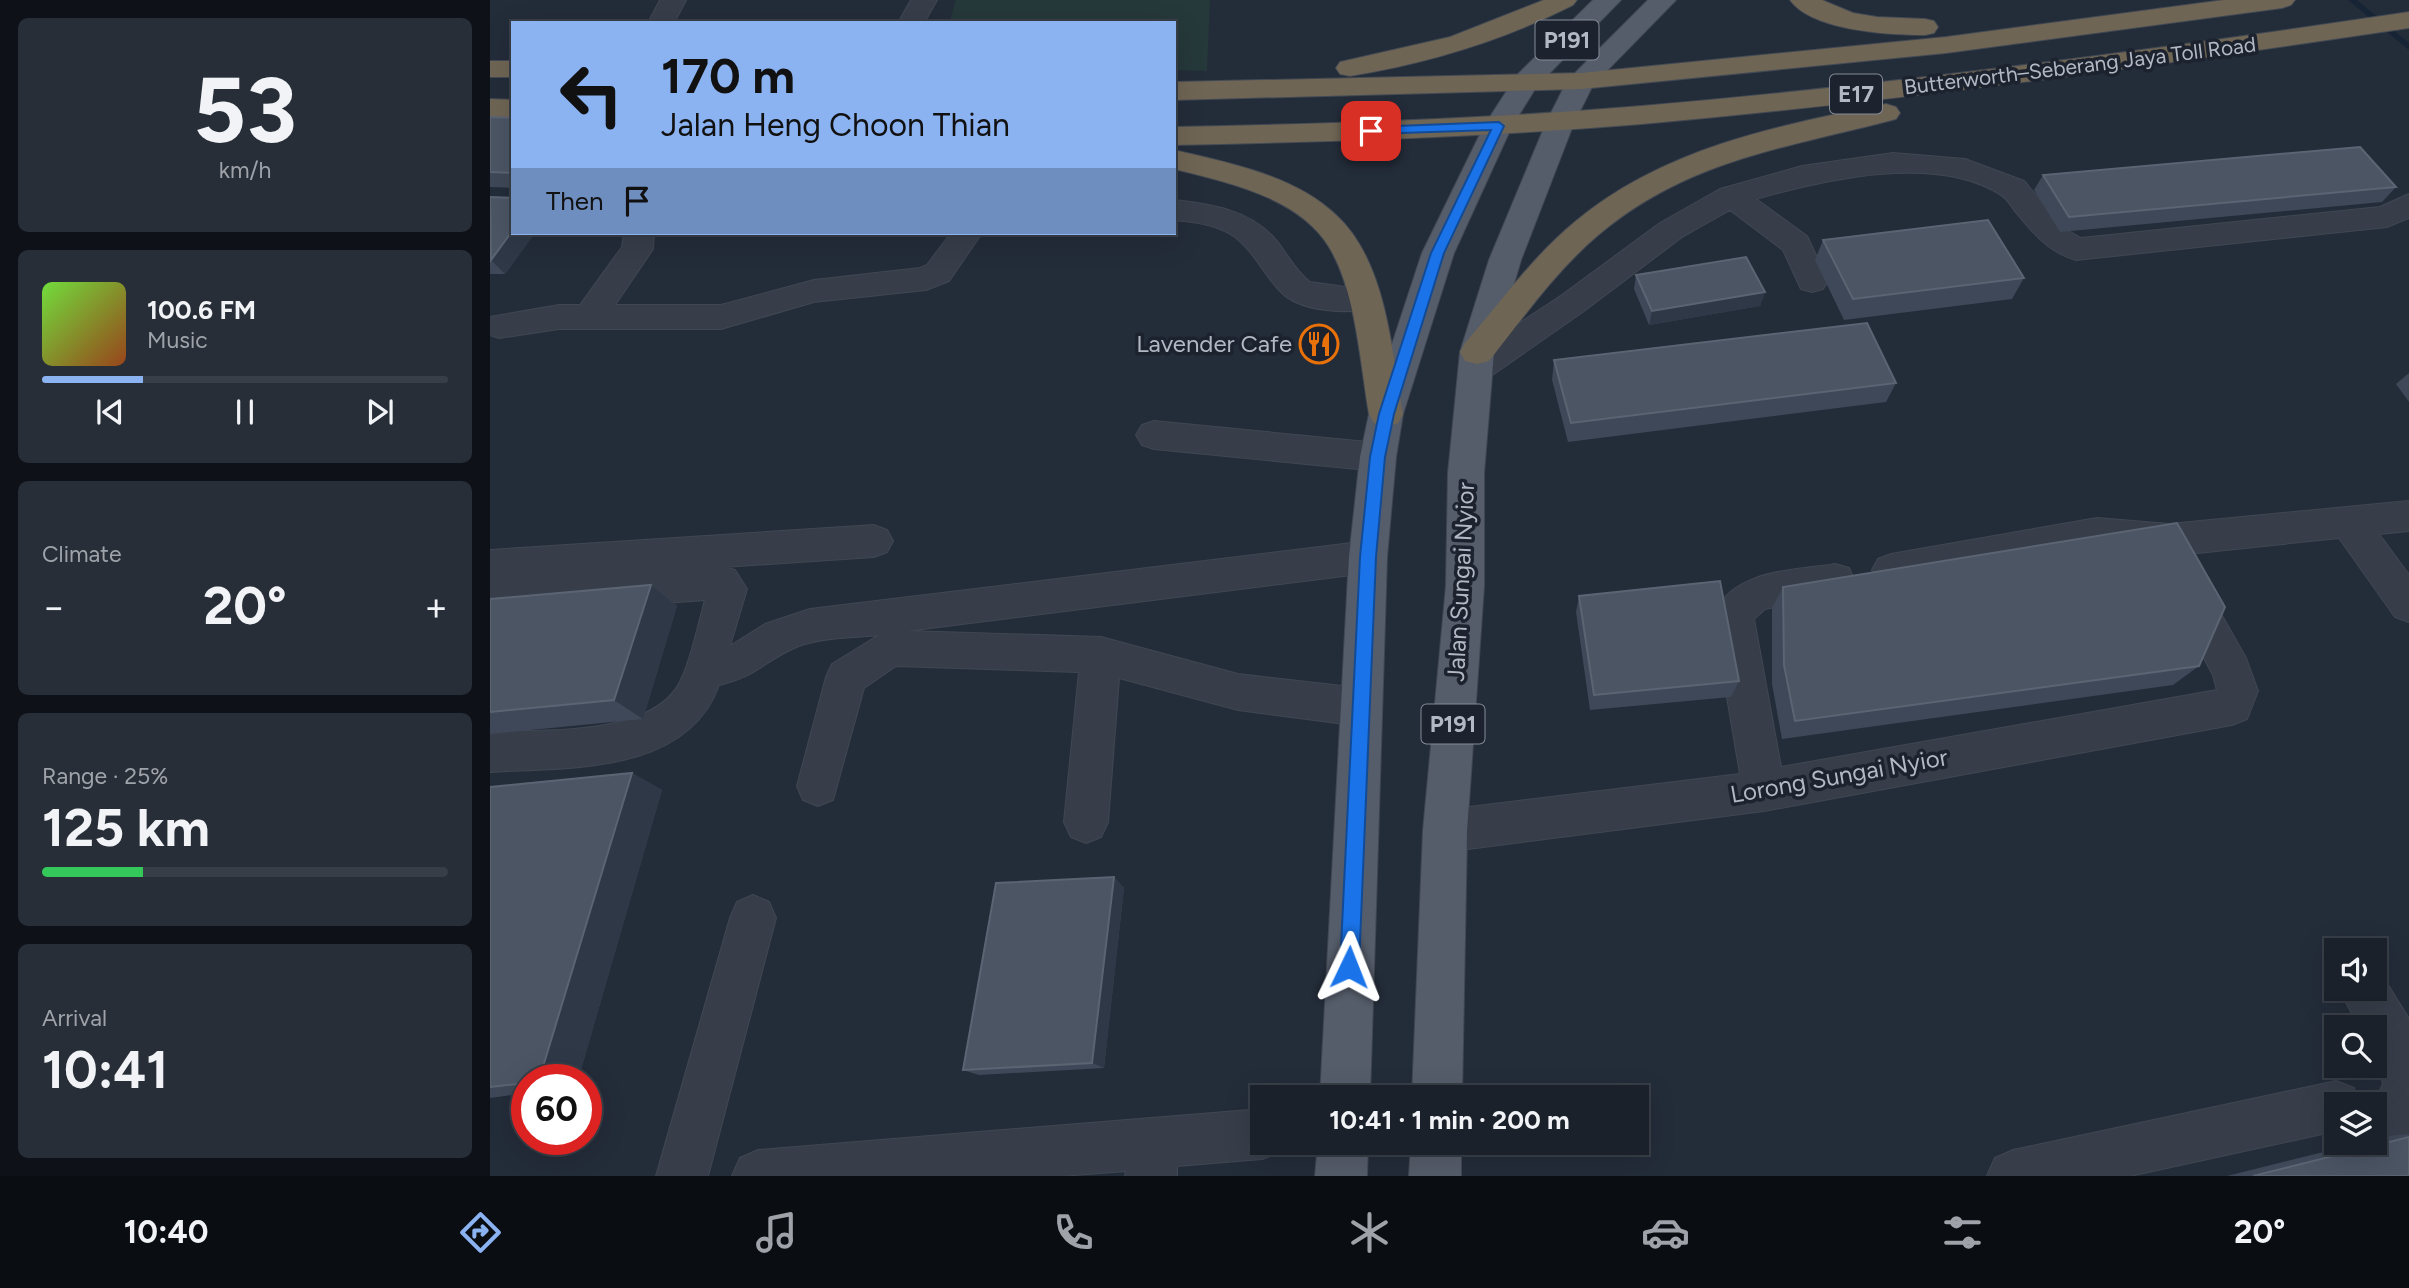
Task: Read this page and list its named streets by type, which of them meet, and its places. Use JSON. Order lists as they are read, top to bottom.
{
  "streets": {
    "highway": ["Butterworth–Seberang Jaya Toll Road", "E17"],
    "main road": ["P191", "Jalan Sungai Nyior"],
    "street": ["Lorong Sungai Nyior"]
  },
  "crossings": [
    ["P191", "Butterworth–Seberang Jaya Toll Road"],
    ["P191", "E17"],
    ["P191", "Jalan Sungai Nyior"],
    ["Butterworth–Seberang Jaya Toll Road", "E17"],
    ["Butterworth–Seberang Jaya Toll Road", "Jalan Sungai Nyior"],
    ["Jalan Sungai Nyior", "Lorong Sungai Nyior"]
  ],
  "places": {
    "restaurant": ["Lavender Cafe"]
  },
  "page": {
    "tile": [
      ["53", "km/h"],
      "Climate",
      ["Range · 25%", "125 km"],
      ["Arrival", "10:41"]
    ],
    "turn": ["170 m", "Jalan Heng Choon Thian"],
    "then": "Then",
    "song": ["100.6 FM", "Music"],
    "heat": ["−", "20°", "+"],
    "limit": "60",
    "trip": "10:41 · 1 min · 200 m",
    "tabs": ["10:40", "20°"]
  }
}
